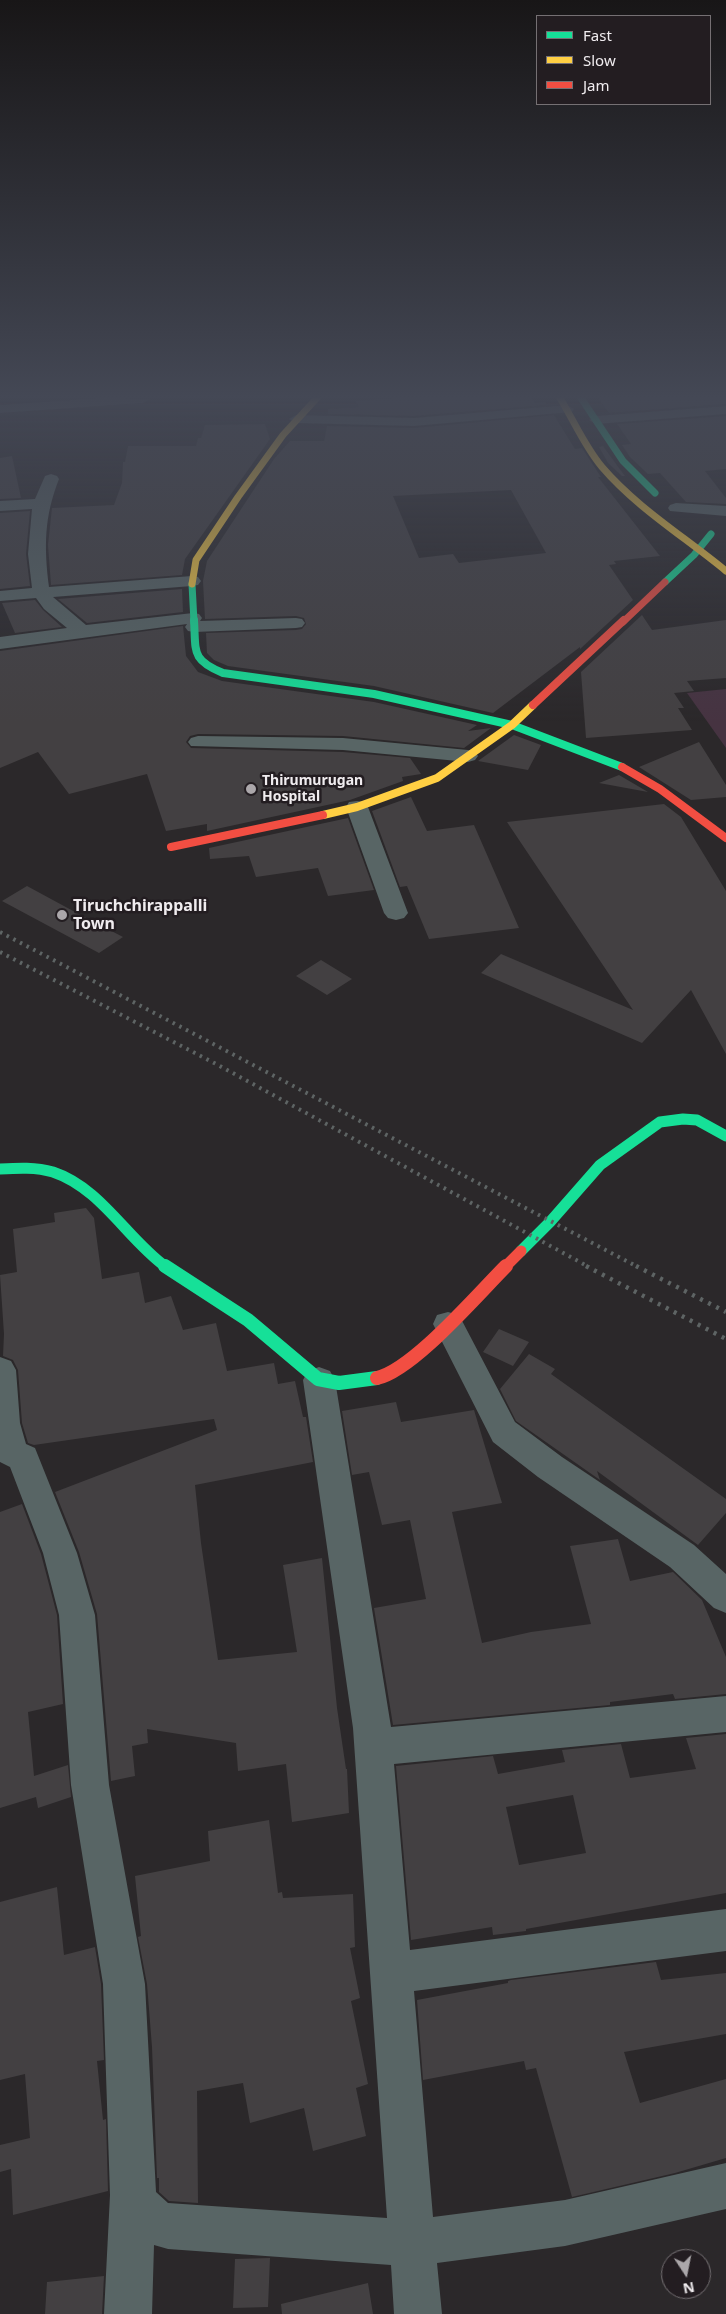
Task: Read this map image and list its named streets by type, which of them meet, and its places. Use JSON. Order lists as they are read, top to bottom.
{
  "places": ["Thirumurugan Hospital", "Tiruchchirappalli Town"],
  "legend": ["Fast", "Slow", "Jam"],
  "north": "bottom"
}
